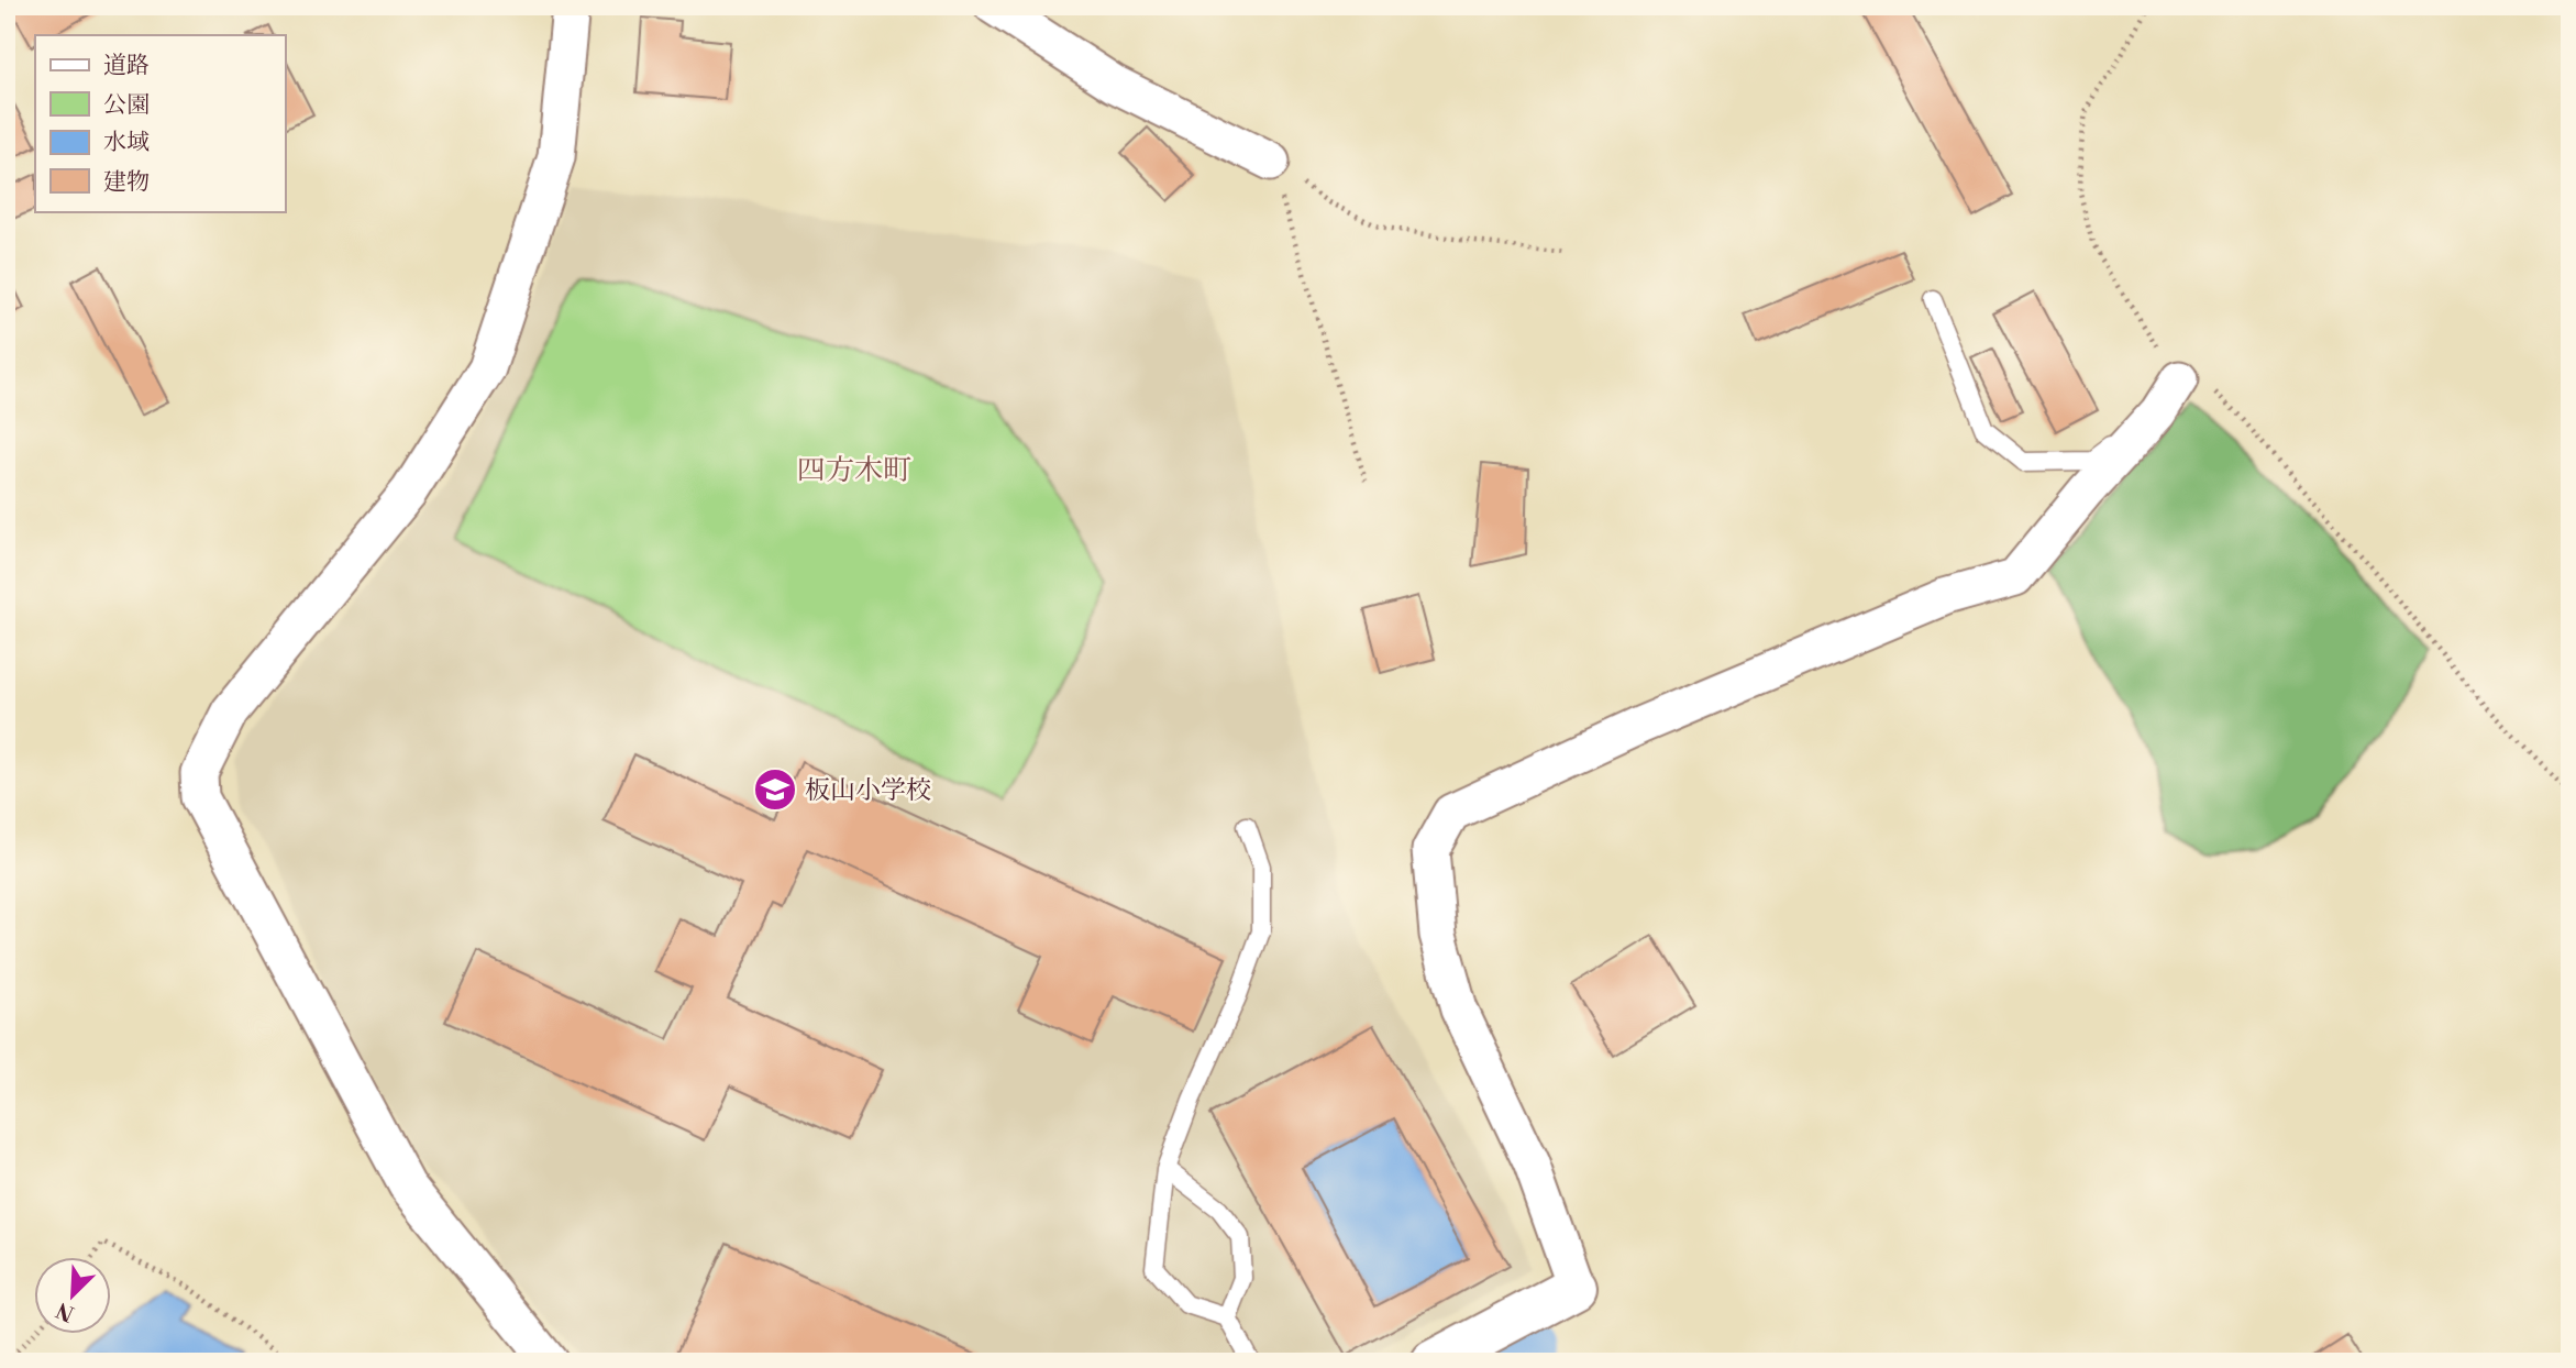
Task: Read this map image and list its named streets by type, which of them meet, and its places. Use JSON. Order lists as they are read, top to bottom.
{
  "districts": ["四方木町"],
  "places": {
    "school or university": ["板山小学校"]
  },
  "legend": [
    "道路",
    "公園",
    "水域",
    "建物"
  ],
  "north": "bottom left"
}
